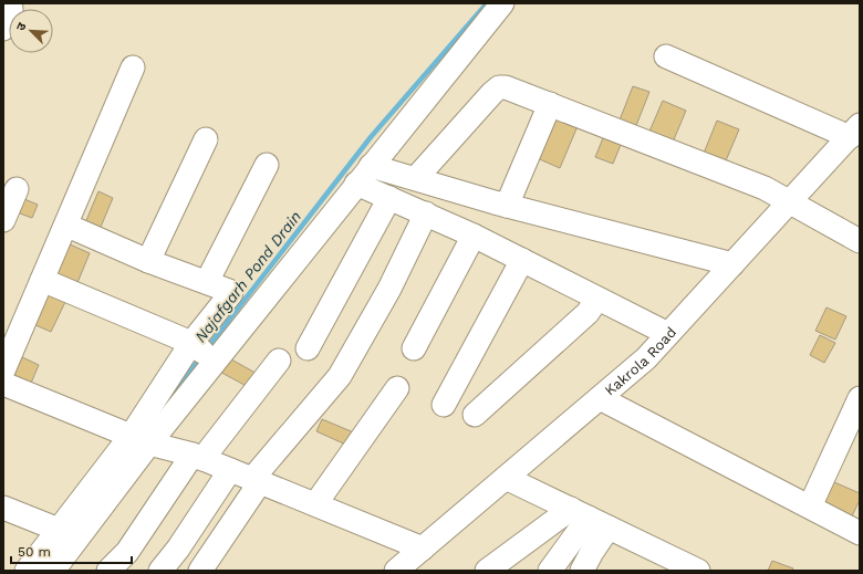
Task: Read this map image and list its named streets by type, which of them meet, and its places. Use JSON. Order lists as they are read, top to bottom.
{
  "streets": {
    "street": ["Kakrola Road"]
  },
  "water": ["Najafgarh Pond Drain"],
  "scale_bar": "50 m",
  "north": "top left"
}
